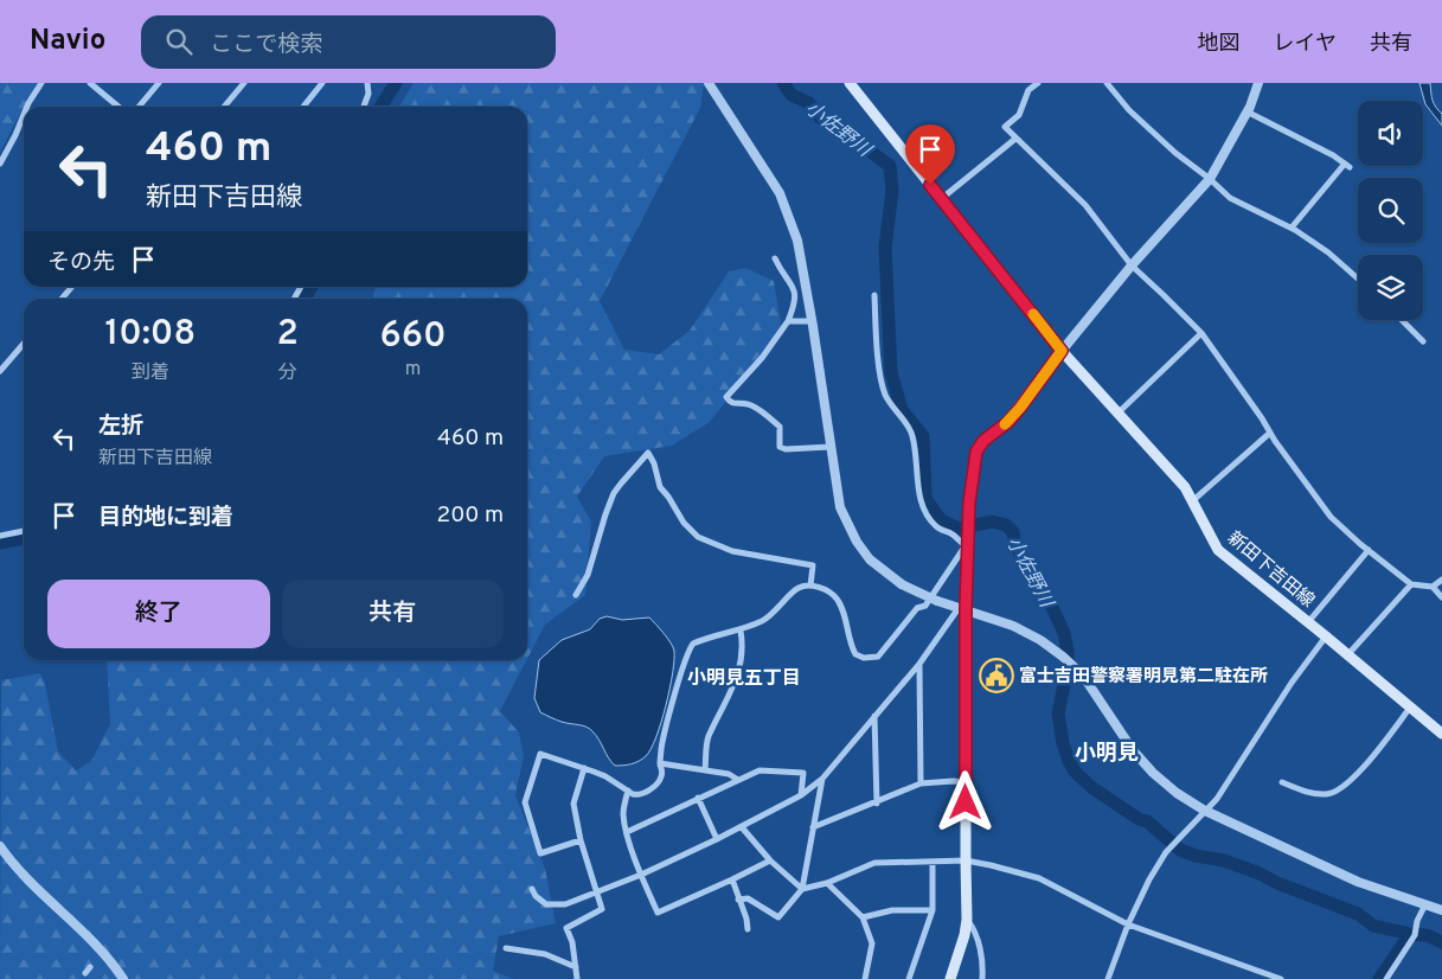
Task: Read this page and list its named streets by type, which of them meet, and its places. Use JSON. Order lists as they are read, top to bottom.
{
  "streets": {
    "main road": ["新田下吉田線"]
  },
  "districts": ["小明見五丁目", "小明見"],
  "water": ["小佐野川"],
  "places": {
    "public building": ["富士吉田警察署明見第二駐在所"]
  },
  "page": {
    "header": "Navio",
    "search": "ここで検索",
    "nav": ["地図", "レイヤ", "共有"],
    "turn": ["460 m", "新田下吉田線"],
    "then": "その先",
    "eta": [
      "10:08",
      "到着",
      "2",
      "分",
      "660",
      "m"
    ],
    "list": [
      {
        "name": "左折",
        "note": "新田下吉田線",
        "value": "460 m"
      },
      {
        "name": "目的地に到着",
        "value": "200 m"
      }
    ],
    "buttons": ["終了", "共有"]
  }
}
